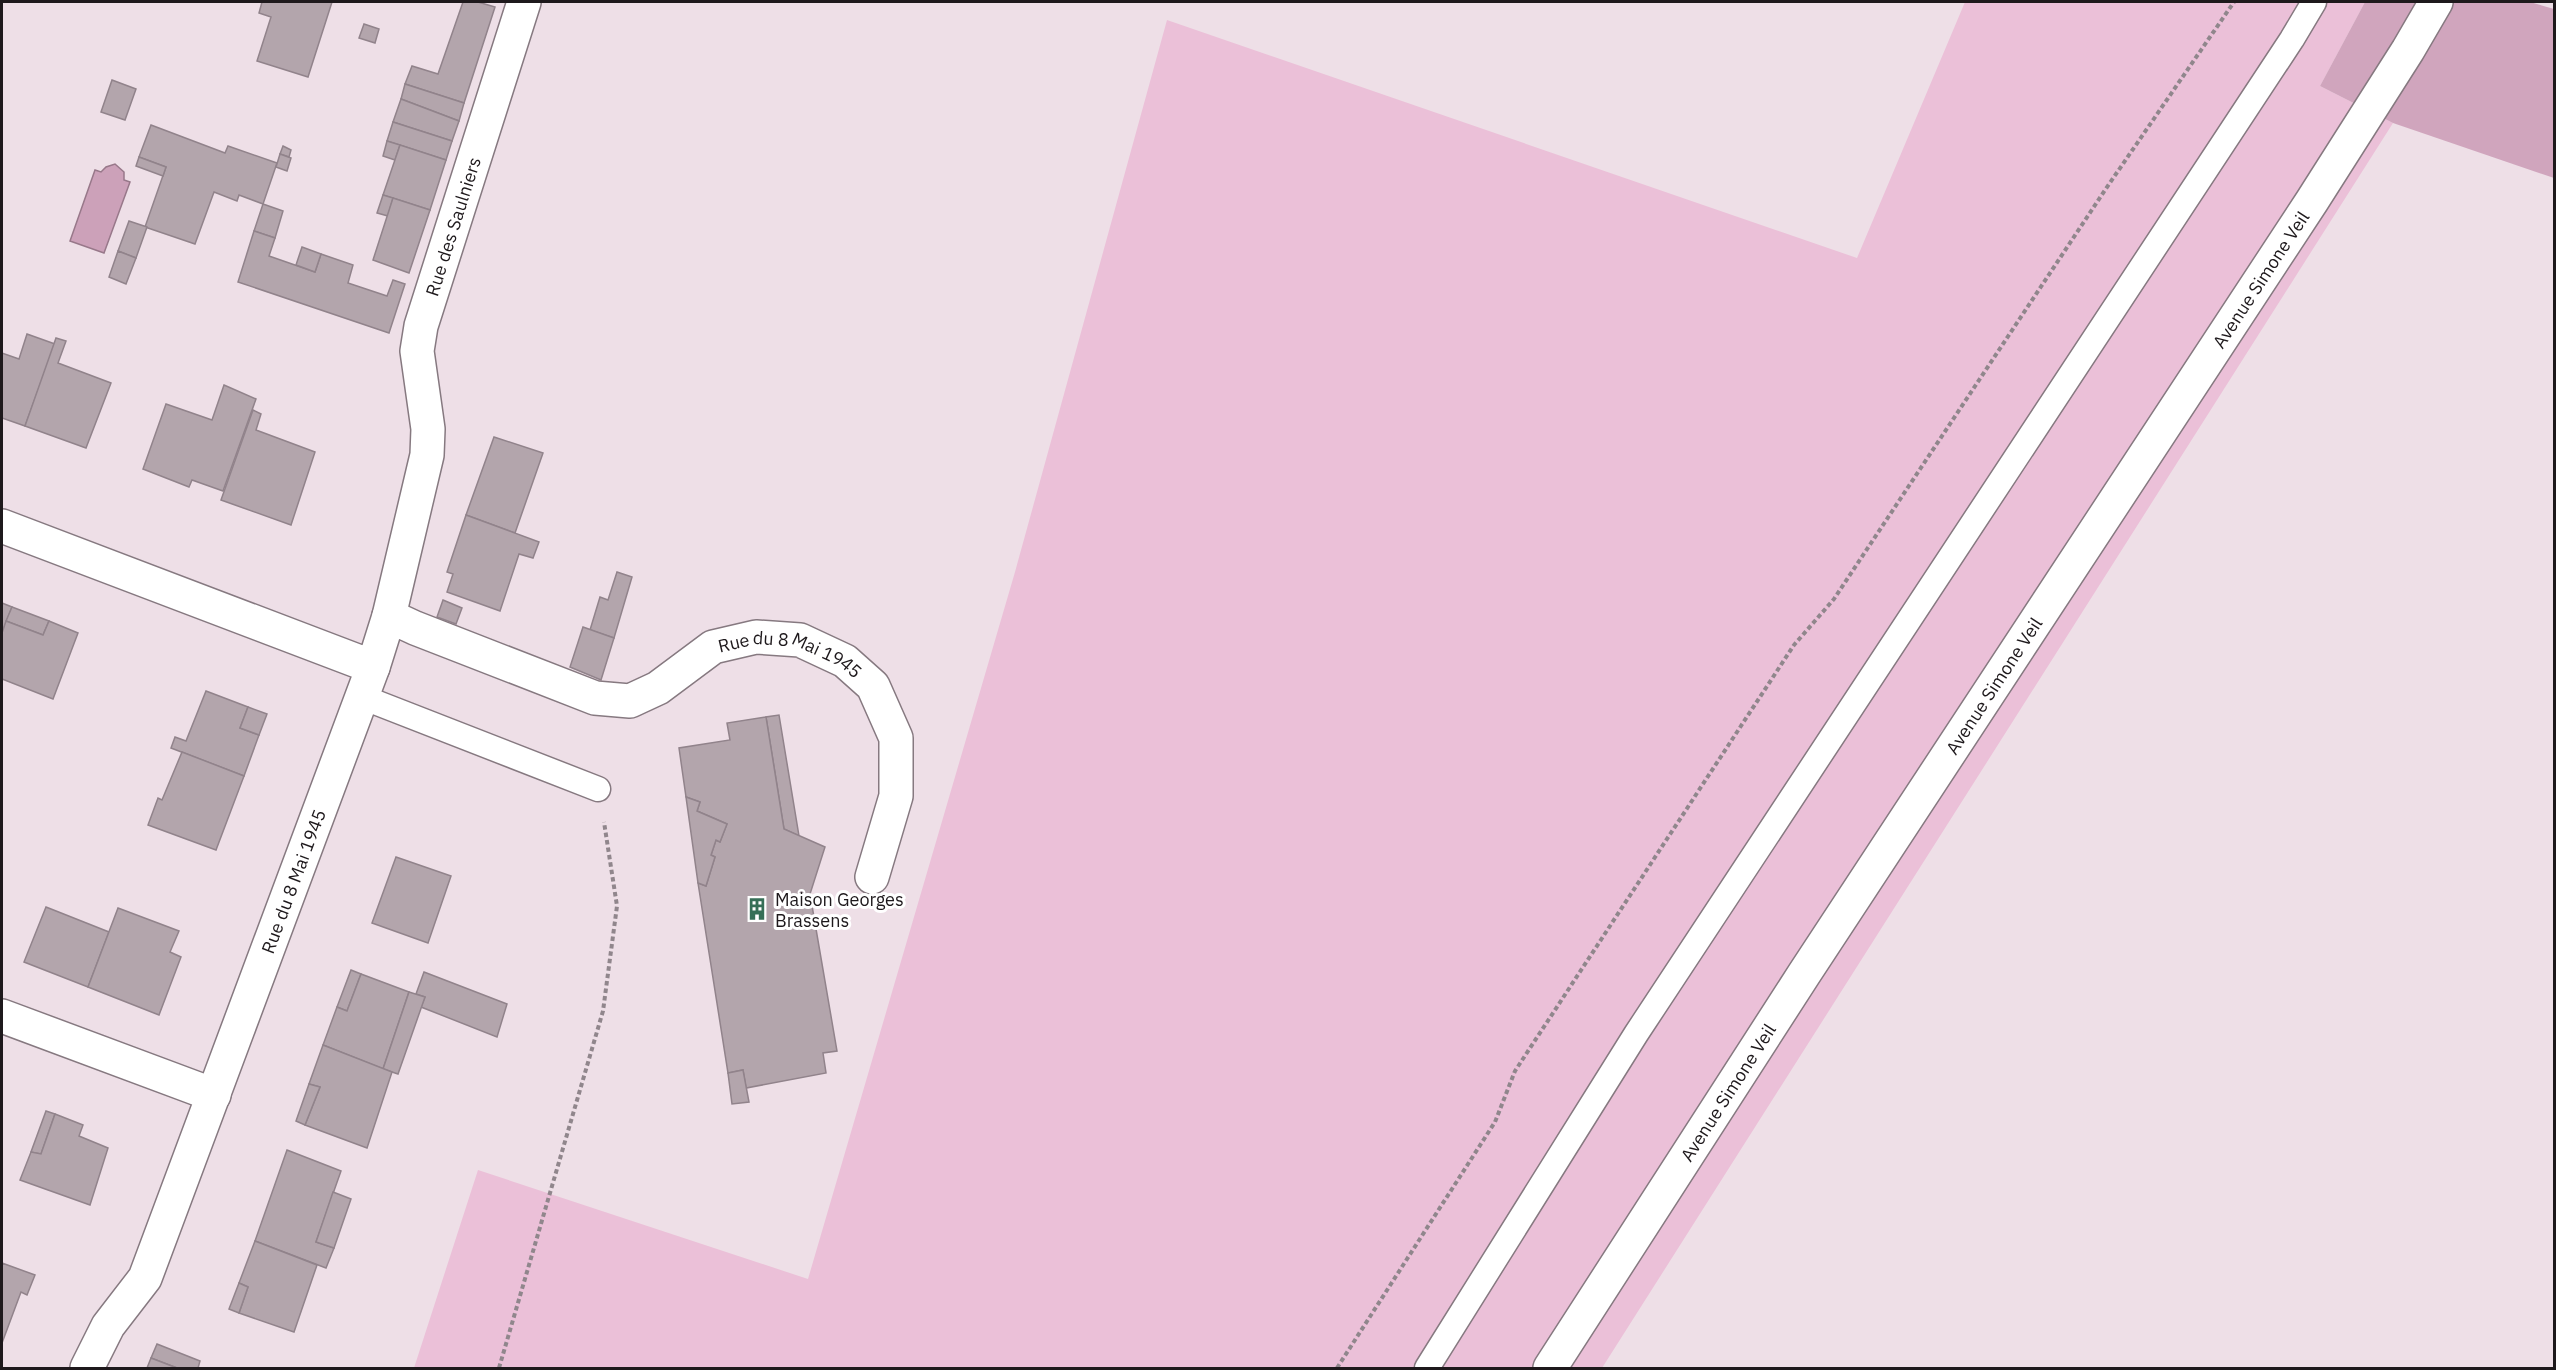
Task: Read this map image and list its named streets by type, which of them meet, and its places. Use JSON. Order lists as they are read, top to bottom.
{
  "streets": {
    "street": ["Rue des Saulniers", "Avenue Simone Veil", "Rue du 8 Mai 1945"]
  },
  "crossings": [
    ["Rue des Saulniers", "Rue du 8 Mai 1945"]
  ],
  "places": {
    "building": ["Maison Georges Brassens"]
  }
}
